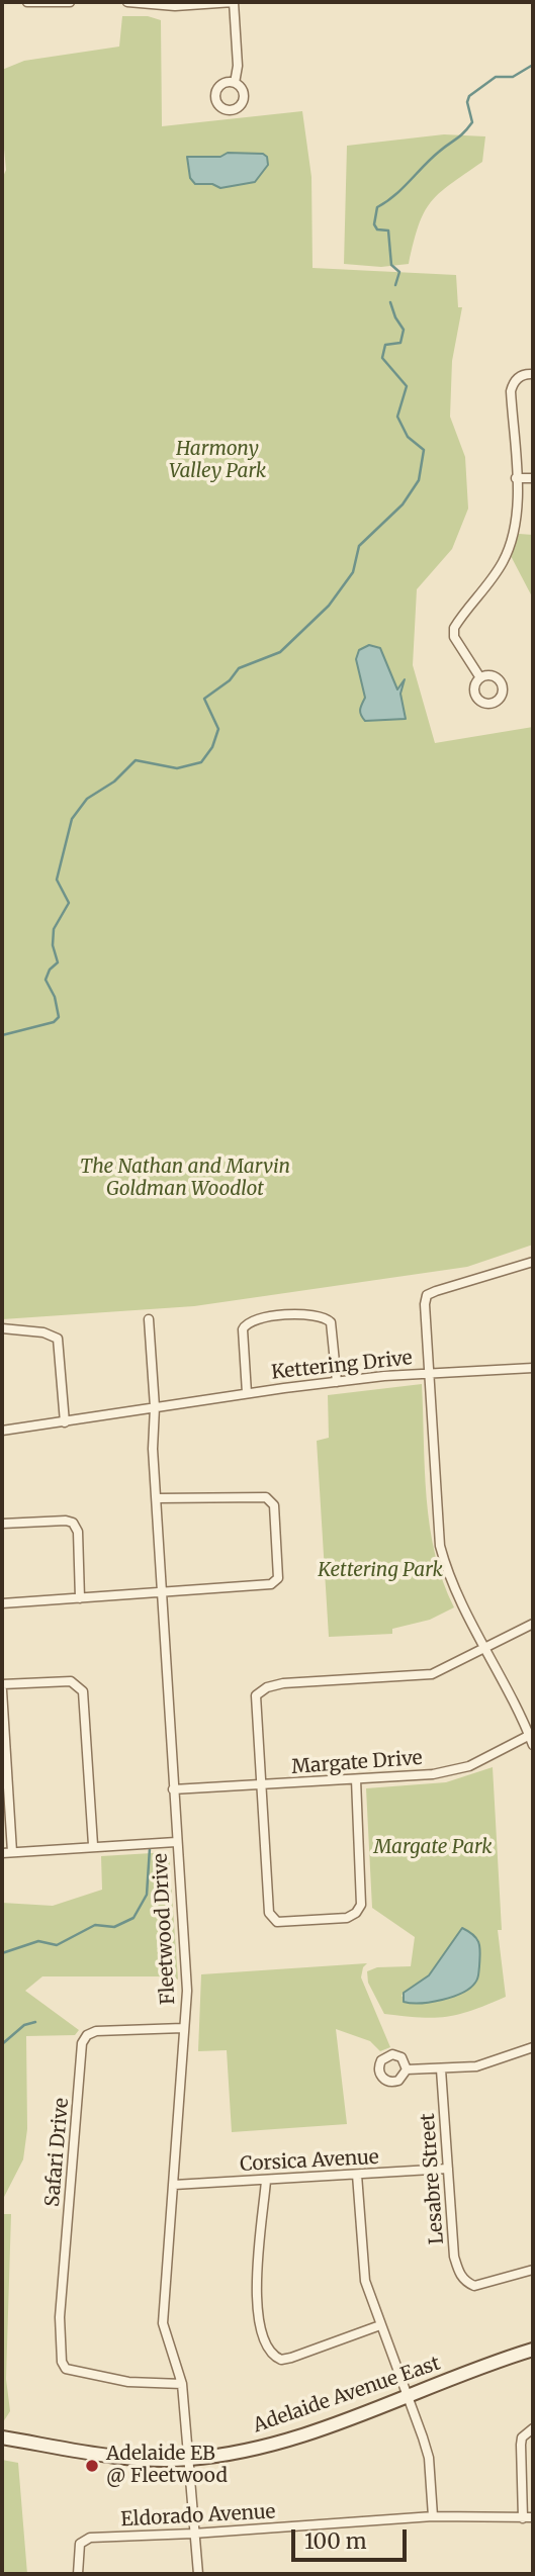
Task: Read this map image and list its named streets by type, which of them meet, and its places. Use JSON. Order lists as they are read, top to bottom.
{
  "streets": {
    "main road": ["Adelaide Avenue East"],
    "street": [
      "Kettering Drive",
      "Margate Drive",
      "Fleetwood Drive",
      "Safari Drive",
      "Corsica Avenue",
      "Lesabre Street",
      "Eldorado Avenue"
    ]
  },
  "crossings": [
    ["Kettering Drive", "Fleetwood Drive"],
    ["Margate Drive", "Fleetwood Drive"],
    ["Fleetwood Drive", "Safari Drive"],
    ["Fleetwood Drive", "Corsica Avenue"],
    ["Fleetwood Drive", "Adelaide Avenue East"],
    ["Fleetwood Drive", "Eldorado Avenue"],
    ["Corsica Avenue", "Lesabre Street"]
  ],
  "parks": [
    "Harmony Valley Park",
    "The Nathan and Marvin Goldman Woodlot",
    "Kettering Park",
    "Margate Park"
  ],
  "places": ["Adelaide EB @ Fleetwood"],
  "scale_bar": "100 m"
}
